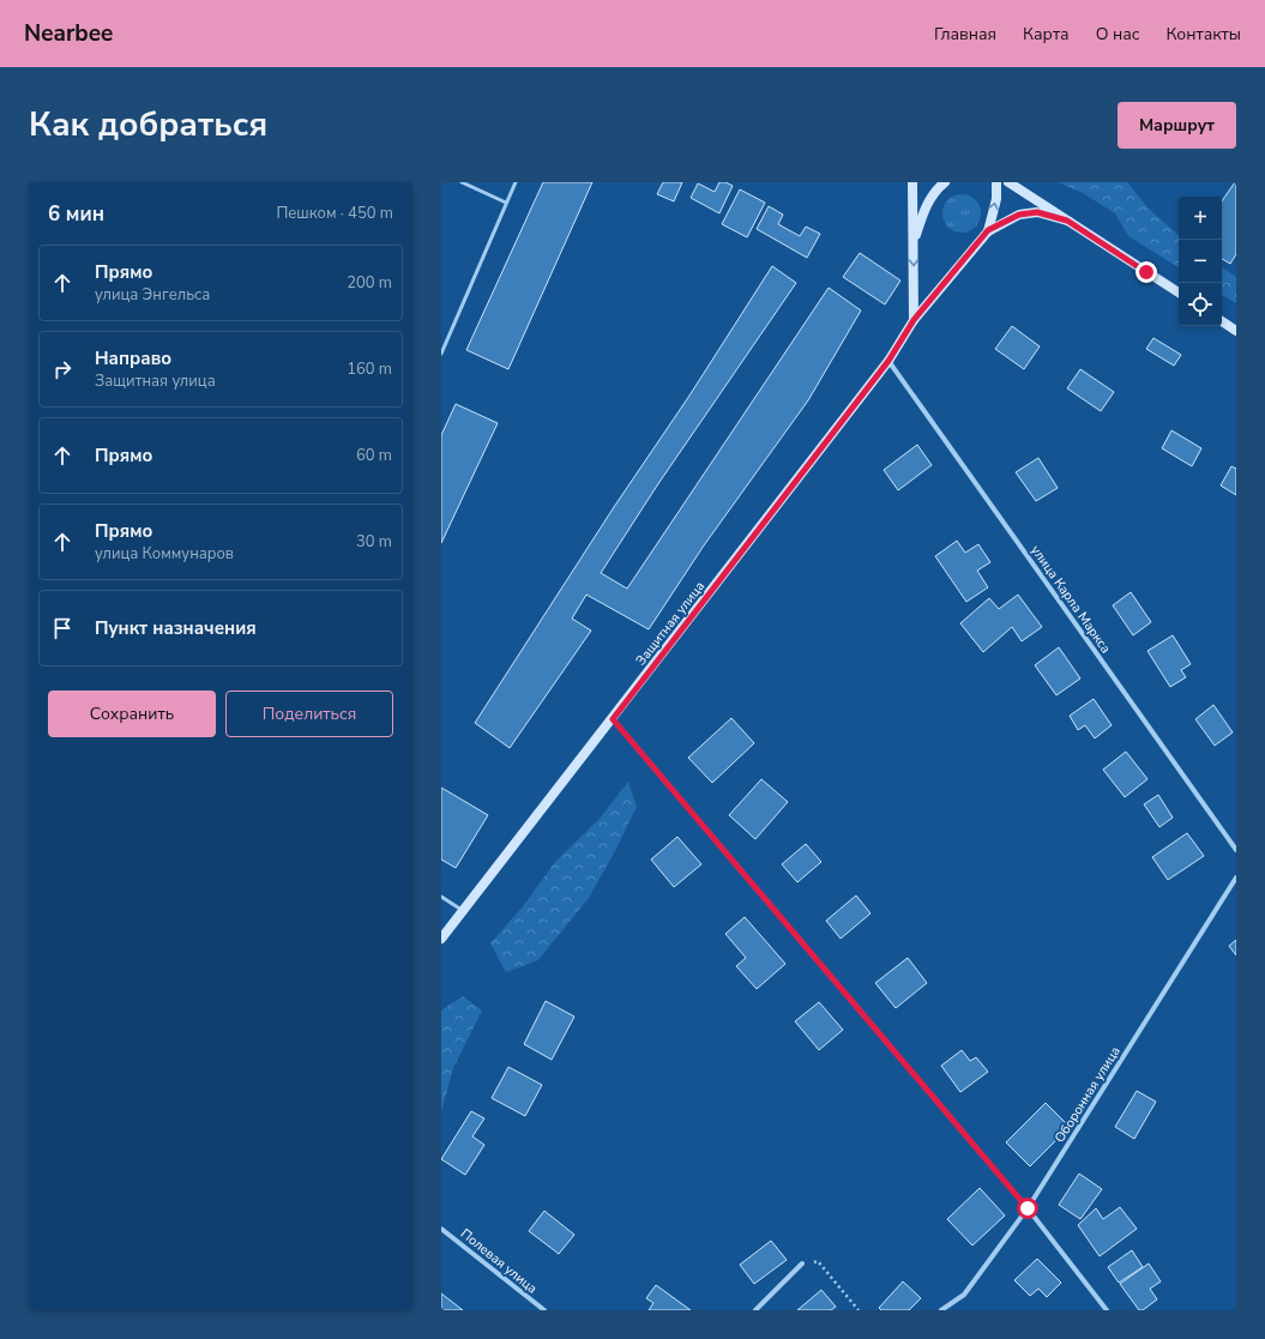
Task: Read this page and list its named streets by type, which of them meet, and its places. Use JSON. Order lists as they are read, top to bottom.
{
  "streets": {
    "street": [
      "улица Карла Маркса",
      "Защитная улица",
      "Оборонная улица",
      "Полевая улица"
    ]
  },
  "crossings": [
    ["улица Карла Маркса", "Защитная улица"]
  ],
  "page": {
    "header": "Nearbee",
    "nav": [
      "Главная",
      "Карта",
      "О нас",
      "Контакты"
    ],
    "title": "Как добраться",
    "buttons": [
      "Маршрут",
      ["Сохранить", "Поделиться"]
    ],
    "heading": ["6 мин", "Пешком · 450 m"],
    "map_buttons": ["+", "−"],
    "list": [
      ["Прямо", "улица Энгельса", "200 m"],
      ["Направо", "Защитная улица", "160 m"],
      ["Прямо", "60 m"],
      ["Прямо", "улица Коммунаров", "30 m"],
      "Пункт назначения"
    ]
  }
}
